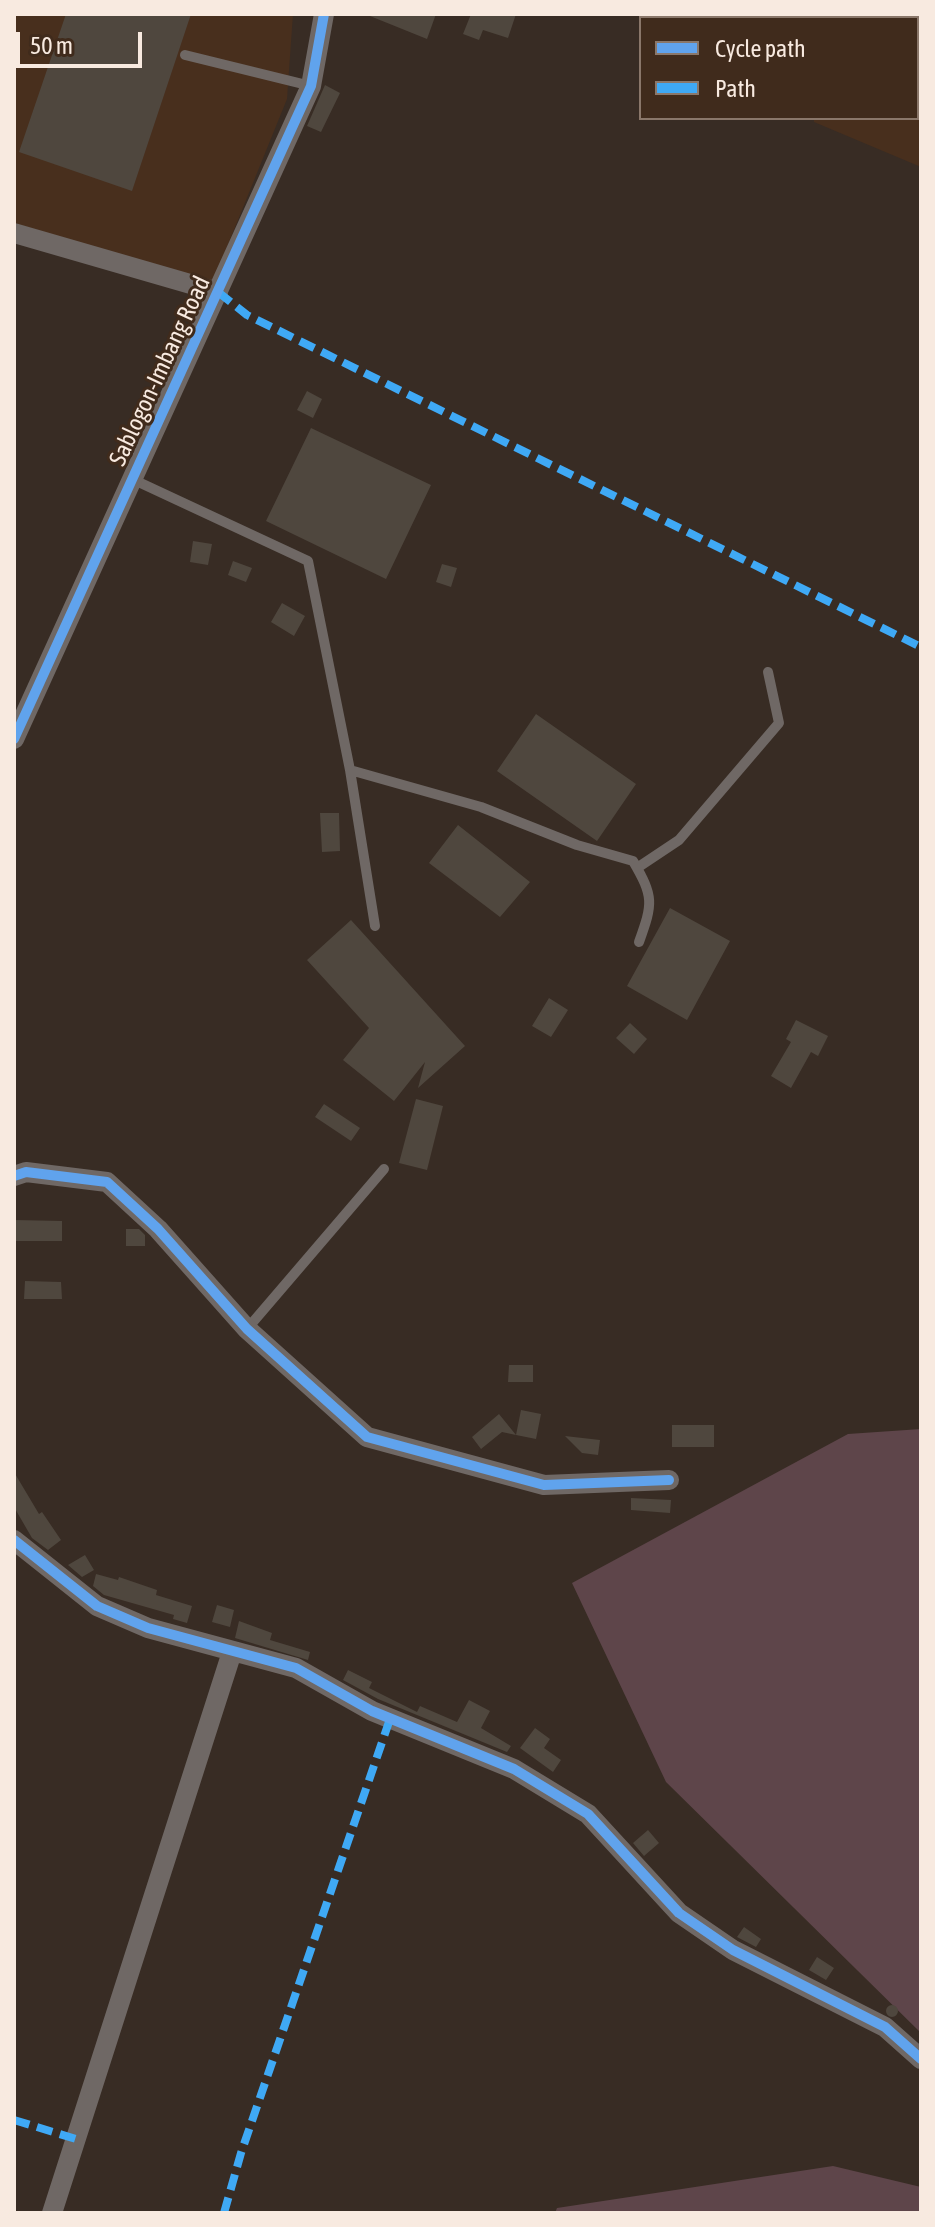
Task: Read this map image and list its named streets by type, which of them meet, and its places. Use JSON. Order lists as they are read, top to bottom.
{
  "streets": {
    "street": ["Sablogon-Imbang Road"]
  },
  "legend": ["Cycle path", "Path"],
  "scale_bar": "50 m"
}
